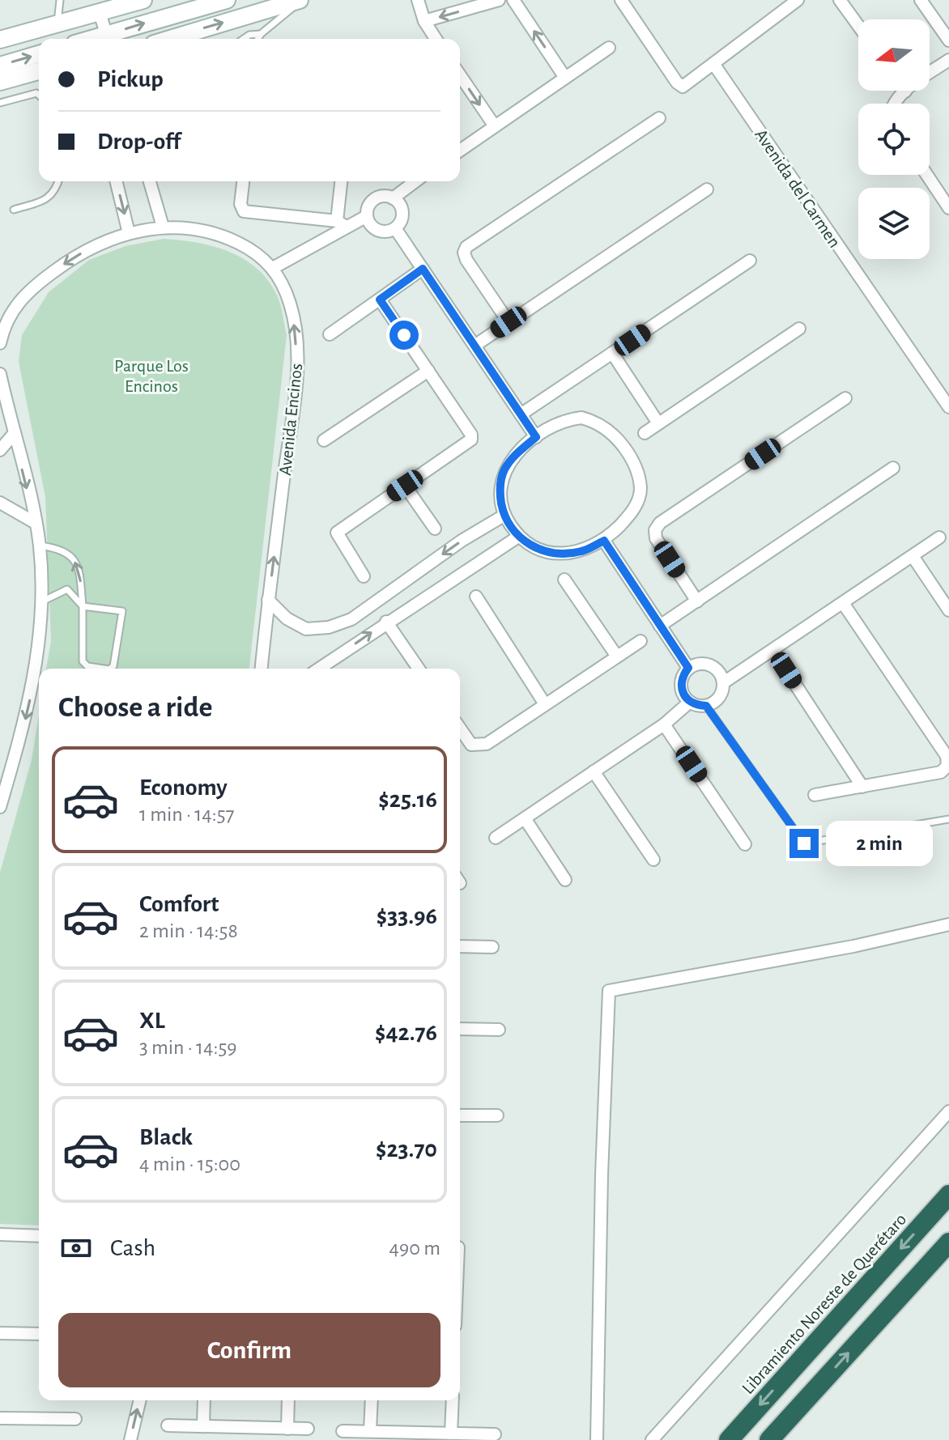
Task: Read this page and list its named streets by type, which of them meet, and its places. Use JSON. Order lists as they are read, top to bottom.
{
  "streets": {
    "highway": ["Libramiento Noreste de Querétaro"],
    "street": ["Avenida del Carmen", "Avenida Encinos"]
  },
  "parks": ["Parque Los Encinos"],
  "north": "left",
  "page": {
    "banner": ["Pickup", "Drop-off"],
    "heading": "Choose a ride",
    "list": [
      {
        "name": "Economy",
        "note": "1 min · 14:57",
        "value": "$25.16"
      },
      {
        "name": "Comfort",
        "note": "2 min · 14:58",
        "value": "$33.96"
      },
      {
        "name": "XL",
        "note": "3 min · 14:59",
        "value": "$42.76"
      },
      {
        "name": "Black",
        "note": "4 min · 15:00",
        "value": "$23.70"
      }
    ],
    "bubble": "2 min",
    "pay": ["Cash", "490 m"],
    "buttons": "Confirm"
  }
}
